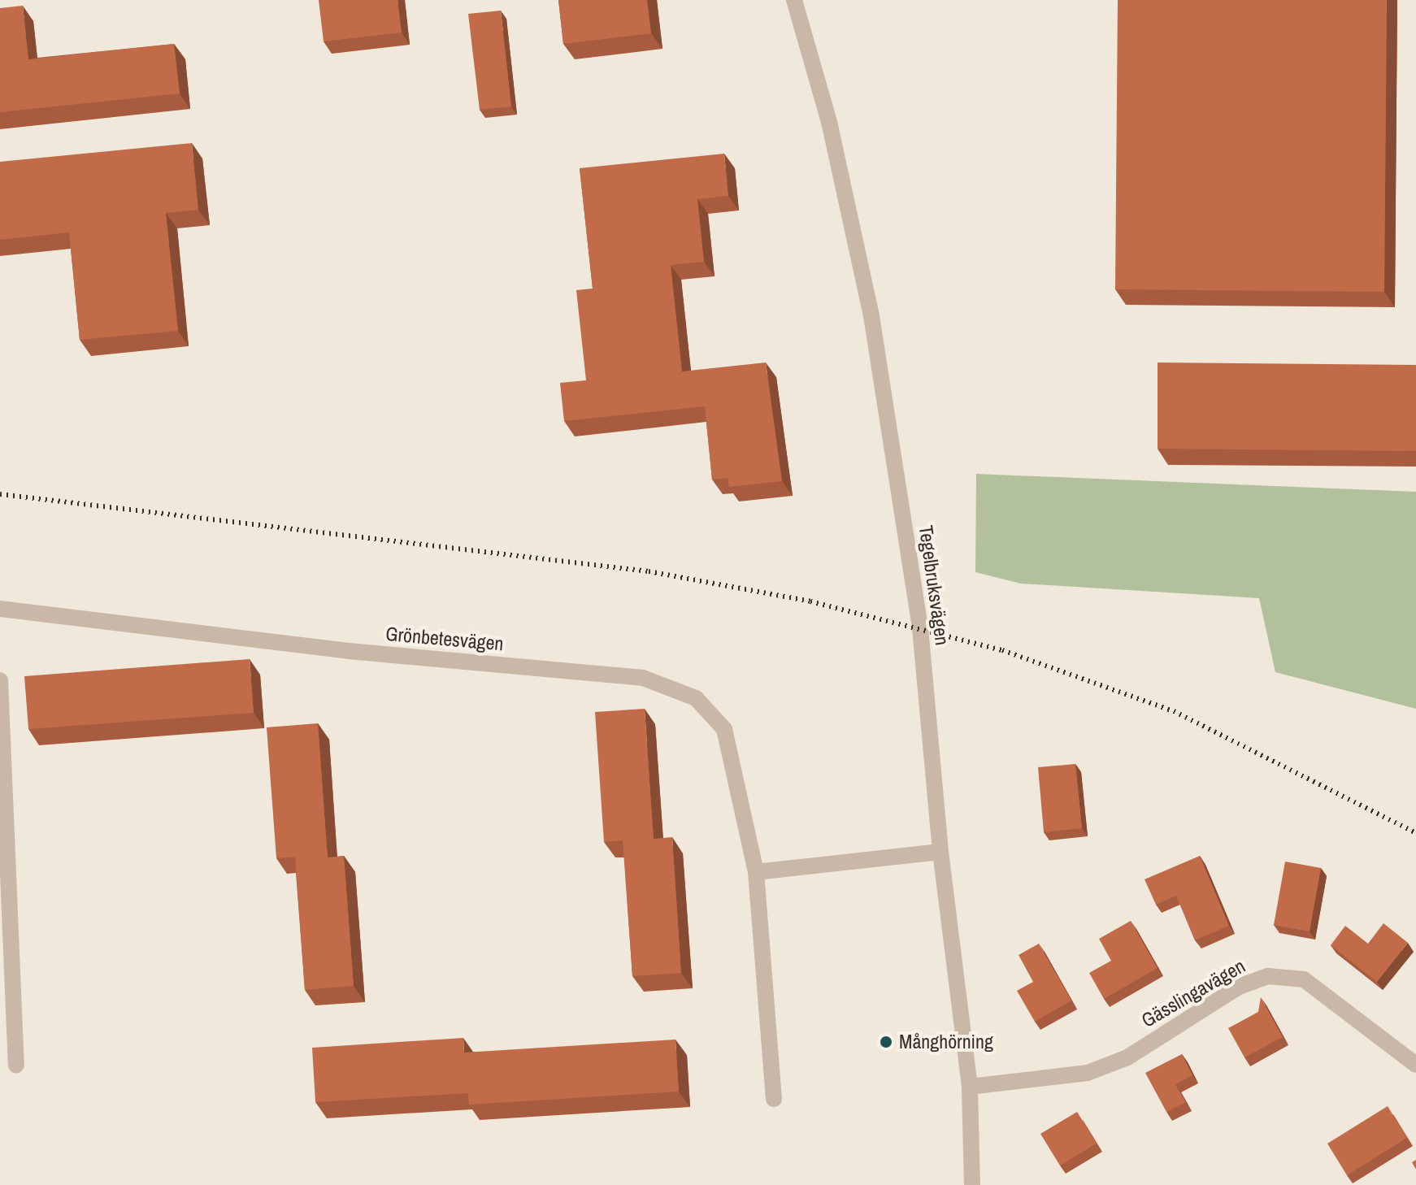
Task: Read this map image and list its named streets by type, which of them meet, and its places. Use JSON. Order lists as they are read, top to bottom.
{
  "streets": {
    "street": ["Tegelbruksvägen", "Grönbetesvägen", "Gässlingavägen"]
  },
  "crossings": [
    ["Tegelbruksvägen", "Gässlingavägen"]
  ],
  "places": ["Månghörning"]
}
